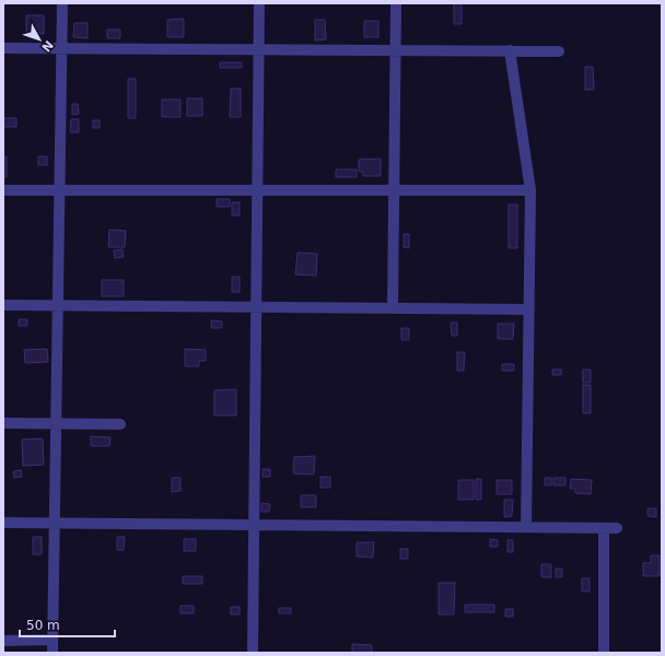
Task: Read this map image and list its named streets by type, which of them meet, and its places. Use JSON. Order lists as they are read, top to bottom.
{
  "scale_bar": "50 m",
  "north": "bottom right"
}
